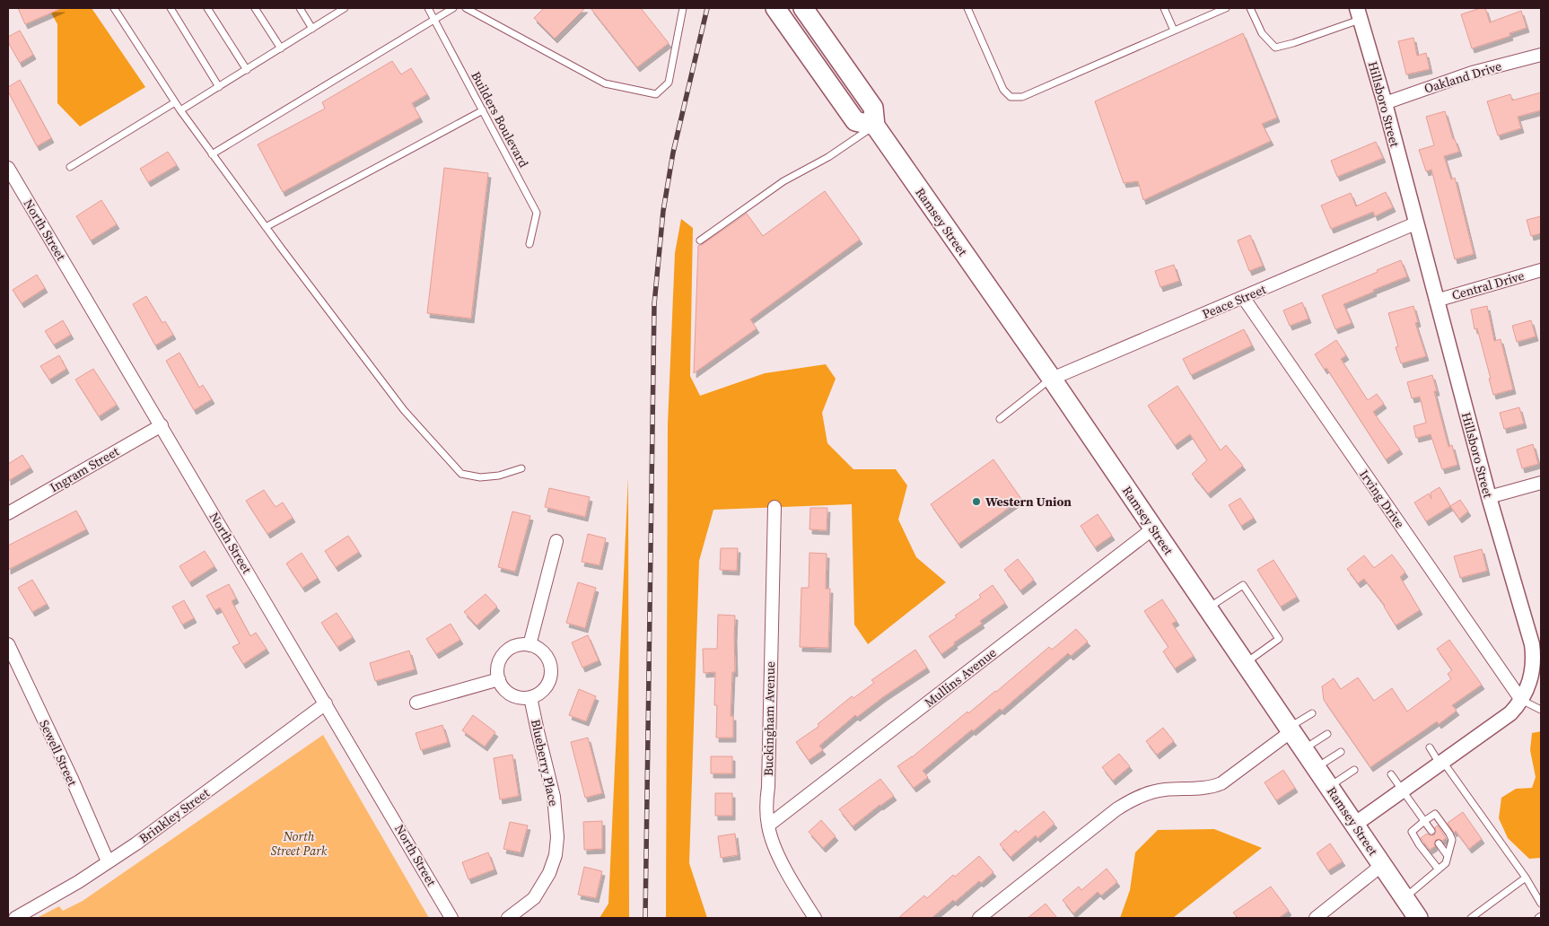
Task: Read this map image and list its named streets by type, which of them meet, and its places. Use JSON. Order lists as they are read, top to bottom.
{
  "streets": {
    "main road": ["Ramsey Street"],
    "street": [
      "Oakland Drive",
      "Hillsboro Street",
      "North Street",
      "Central Drive",
      "Peace Street",
      "Ingram Street",
      "Irving Drive",
      "Mullins Avenue",
      "Buckingham Avenue",
      "Sewell Street",
      "Blueberry Place",
      "Brinkley Street"
    ],
    "lane": ["Builders Boulevard"]
  },
  "crossings": [
    ["Oakland Drive", "Hillsboro Street"],
    ["Hillsboro Street", "Ramsey Street"],
    ["Hillsboro Street", "Central Drive"],
    ["Hillsboro Street", "Peace Street"],
    ["Hillsboro Street", "Irving Drive"],
    ["Ramsey Street", "Peace Street"],
    ["Ramsey Street", "Mullins Avenue"],
    ["North Street", "Ingram Street"],
    ["North Street", "Brinkley Street"],
    ["Peace Street", "Irving Drive"],
    ["Mullins Avenue", "Buckingham Avenue"],
    ["Sewell Street", "Brinkley Street"]
  ],
  "parks": ["North Street Park"],
  "places": ["Western Union"]
}
